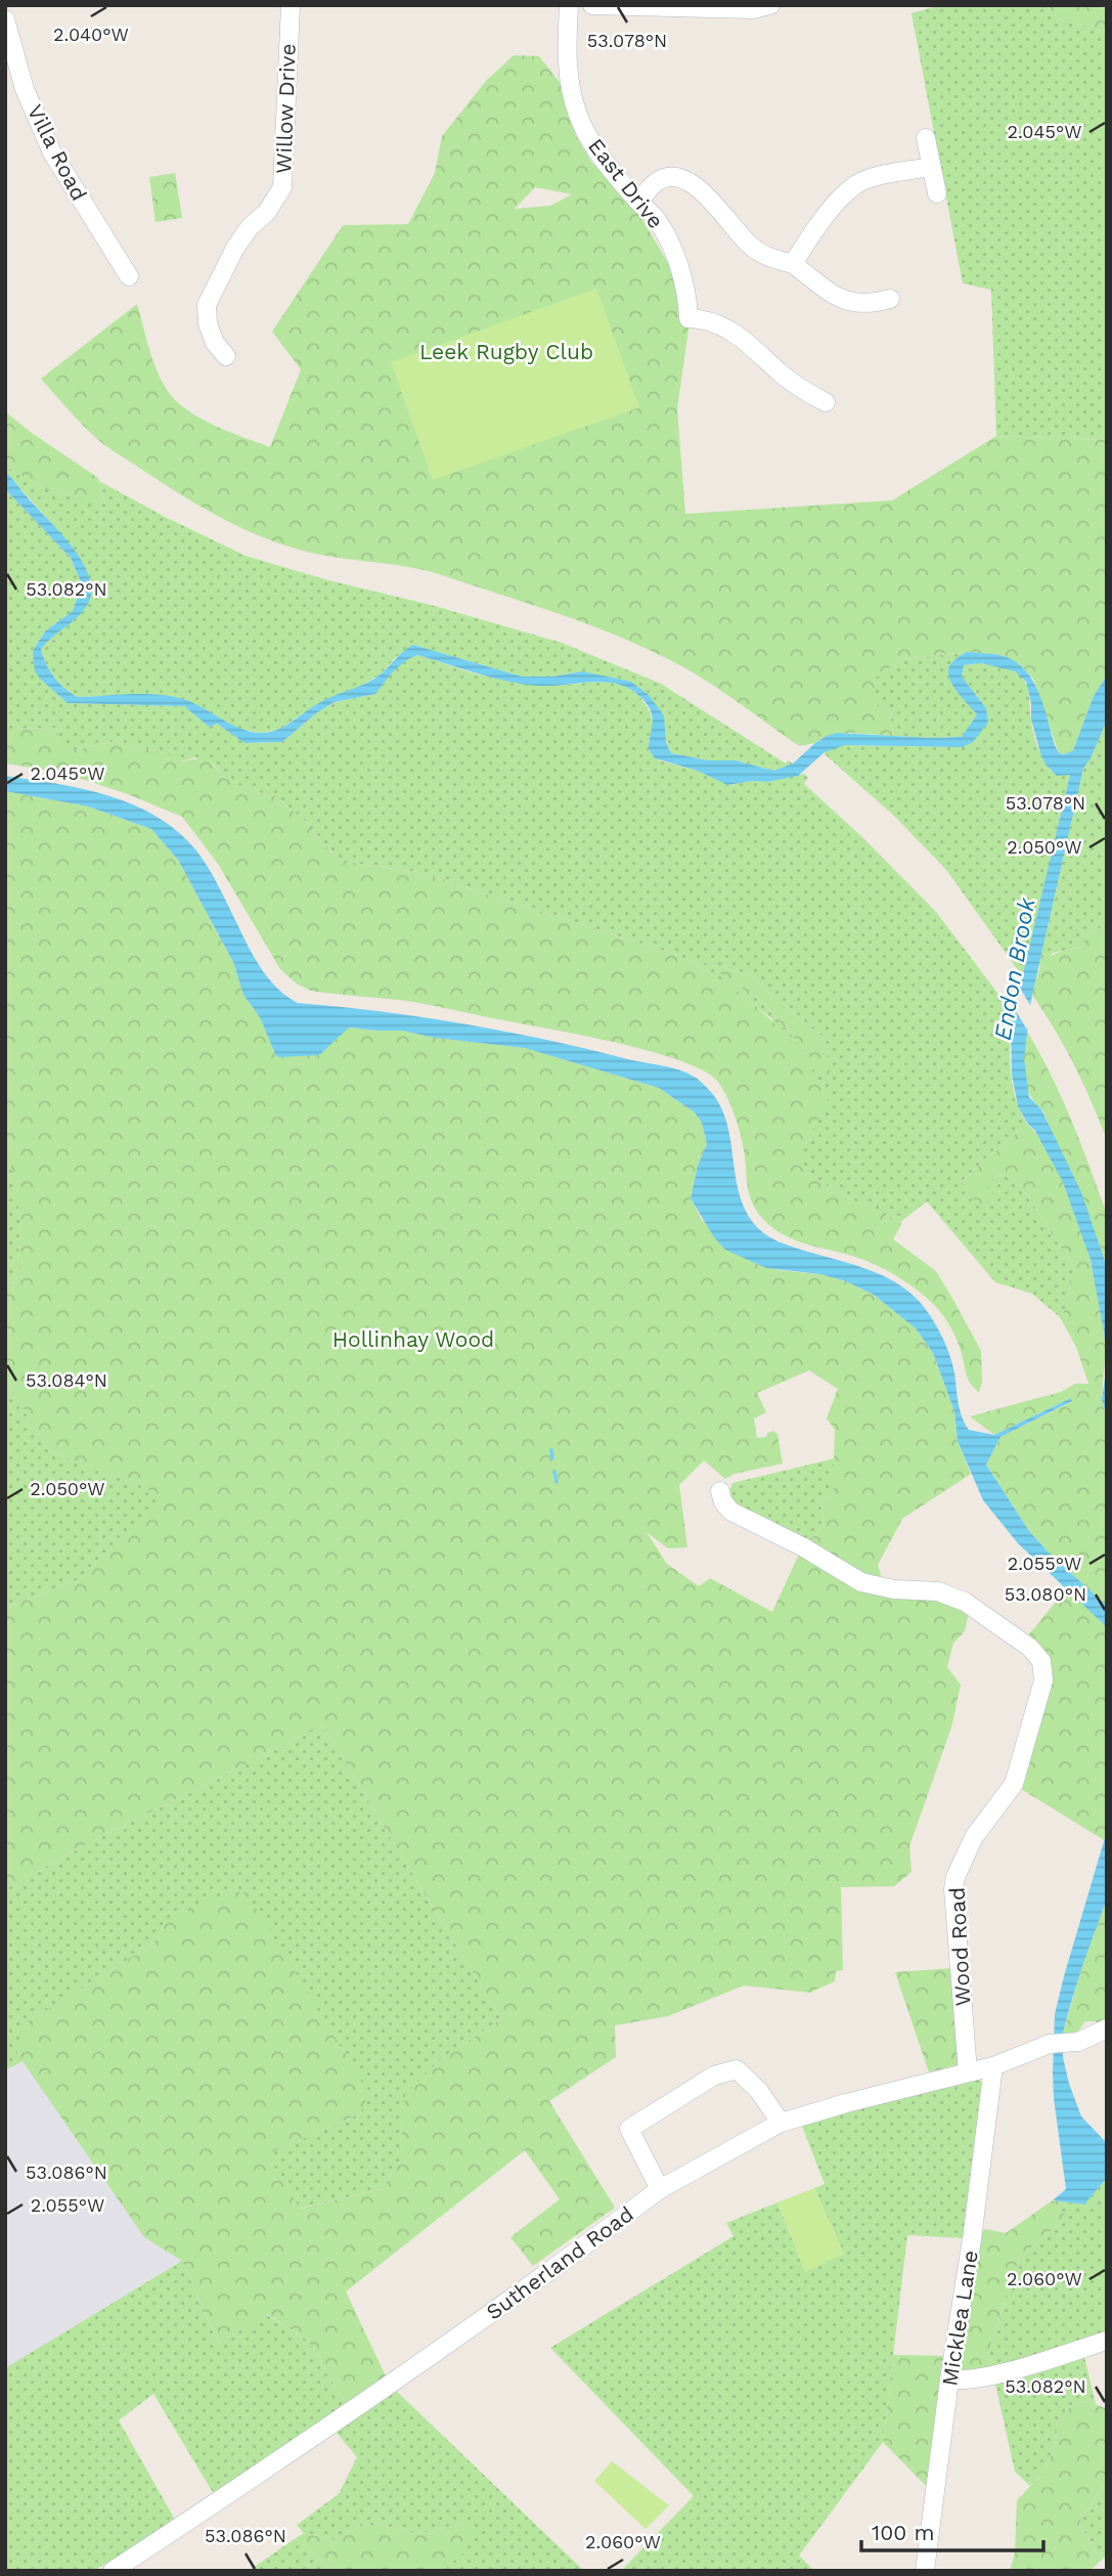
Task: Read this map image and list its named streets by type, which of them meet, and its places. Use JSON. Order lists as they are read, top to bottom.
{
  "streets": {
    "street": [
      "Willow Drive",
      "Villa Road",
      "East Drive",
      "Wood Road",
      "Sutherland Road",
      "Micklea Lane"
    ]
  },
  "crossings": [
    ["Wood Road", "Sutherland Road"],
    ["Sutherland Road", "Micklea Lane"]
  ],
  "water": ["Endon Brook"],
  "parks": ["Leek Rugby Club", "Hollinhay Wood"],
  "scale_bar": "100 m",
  "coordinates": [
    "2.040°W",
    "53.078°N",
    "2.045°W",
    "53.082°N",
    "2.050°W",
    "53.084°N",
    "2.055°W",
    "53.080°N",
    "53.086°N",
    "2.060°W"
  ]
}
